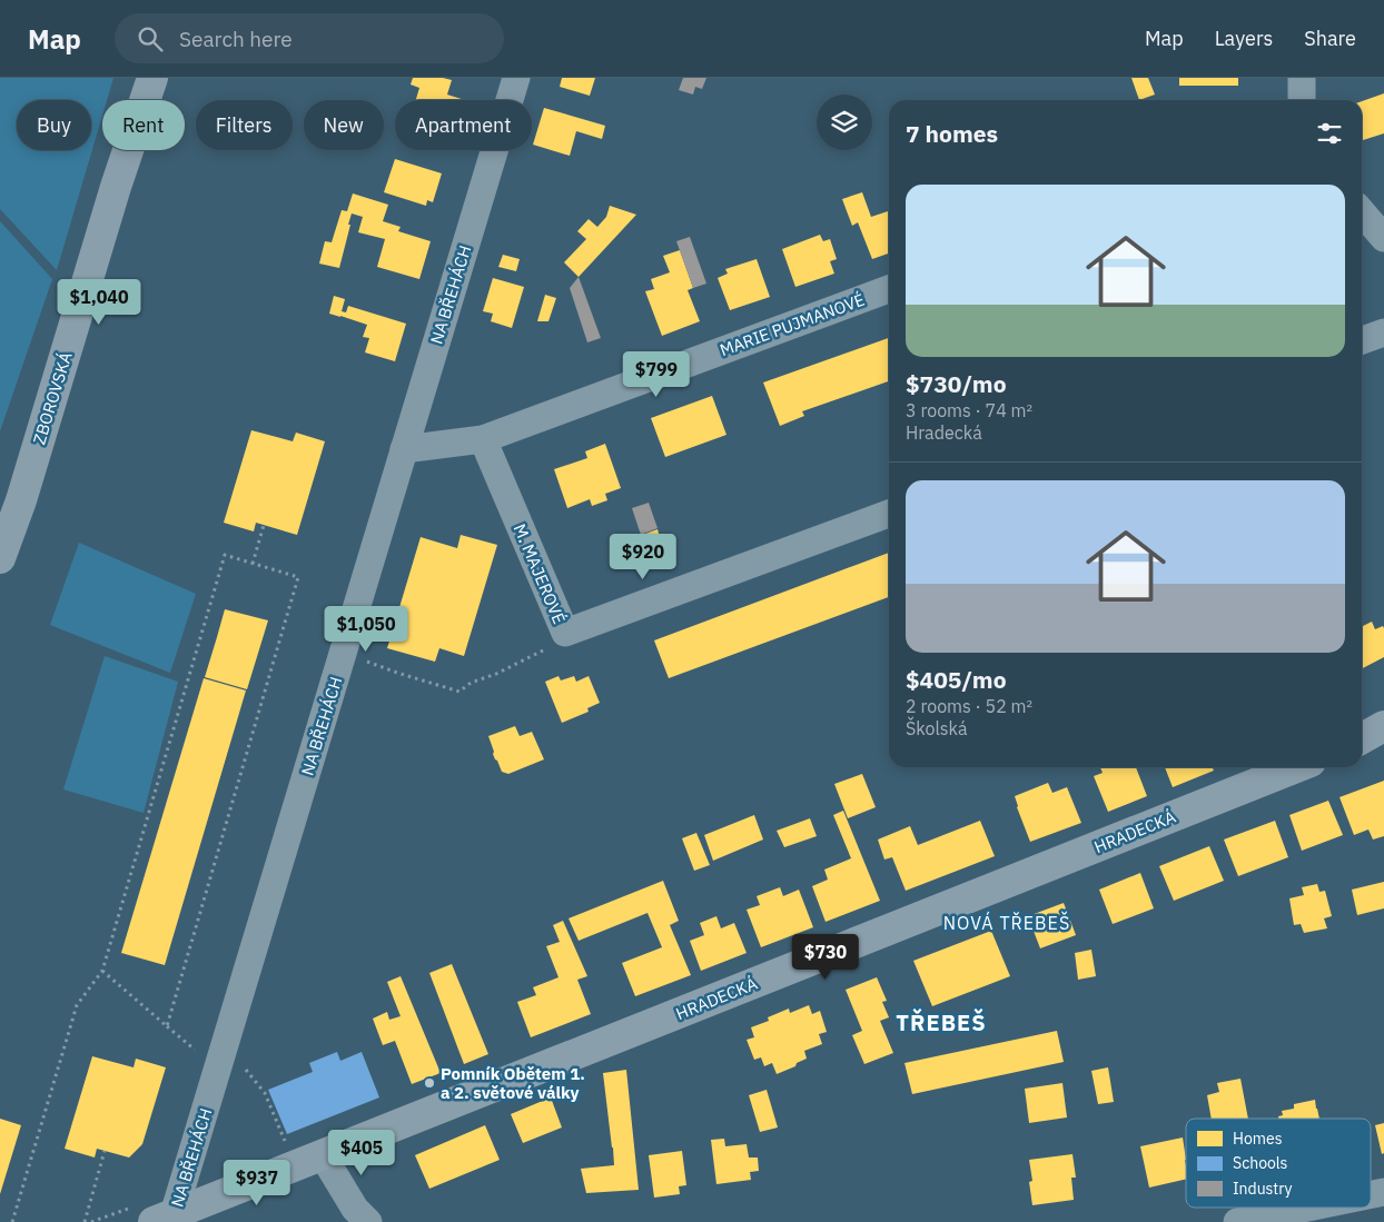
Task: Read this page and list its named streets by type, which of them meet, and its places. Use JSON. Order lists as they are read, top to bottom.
{
  "streets": {
    "street": [
      "NA BŘEHÁCH",
      "MARIE PUJMANOVÉ",
      "ZBOROVSKÁ",
      "M. MAJEROVÉ",
      "HRADECKÁ"
    ]
  },
  "crossings": [
    ["NA BŘEHÁCH", "MARIE PUJMANOVÉ"],
    ["NA BŘEHÁCH", "HRADECKÁ"],
    ["MARIE PUJMANOVÉ", "M. MAJEROVÉ"]
  ],
  "districts": ["NOVÁ TŘEBEŠ", "TŘEBEŠ"],
  "places": ["Pomník Obětem 1. a 2. světové války"],
  "legend": ["Homes", "Schools", "Industry"],
  "page": {
    "header": "Map",
    "search": "Search here",
    "nav": ["Map", "Layers", "Share"],
    "chip": [
      "Buy",
      "Rent",
      "Filters",
      "New",
      "Apartment"
    ],
    "heading": "7 homes",
    "list": [
      {
        "name": "$730/mo",
        "note": "3 rooms · 74 m² · Hradecká"
      },
      {
        "name": "$405/mo",
        "note": "2 rooms · 52 m² · Školská"
      }
    ],
    "price": [
      "$1,040",
      "$799",
      "$920",
      "$1,050",
      "$730",
      "$405",
      "$937"
    ]
  }
}
